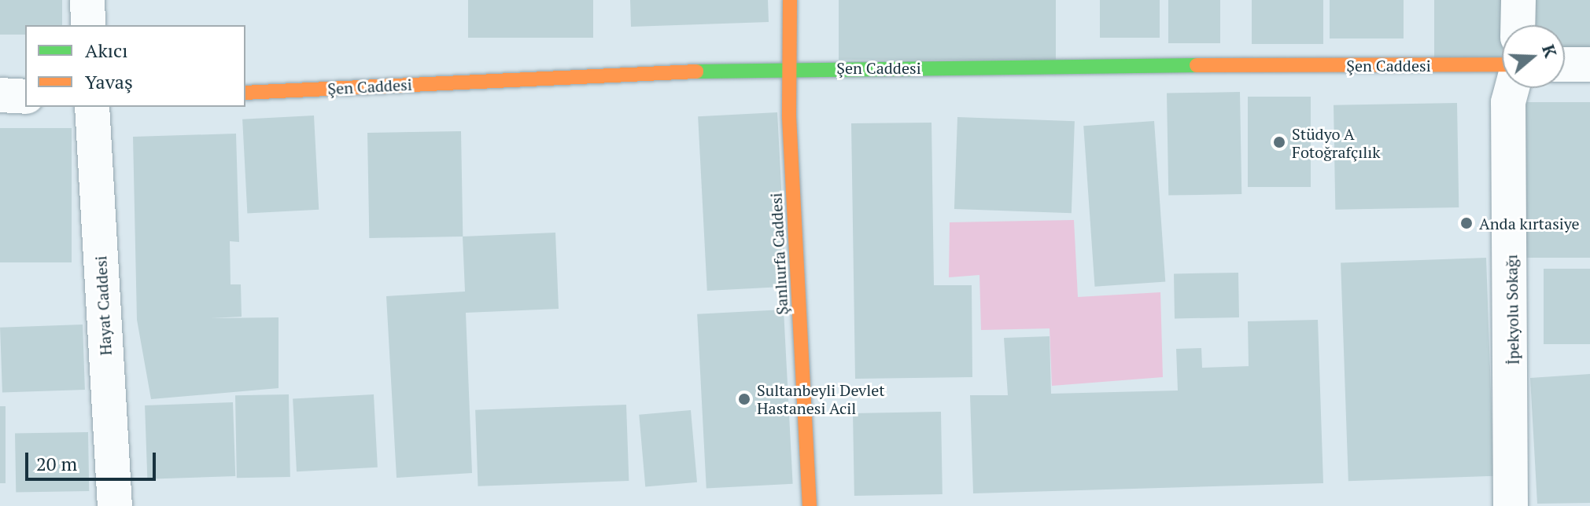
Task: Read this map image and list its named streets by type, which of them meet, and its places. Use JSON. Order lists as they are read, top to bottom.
{
  "streets": {
    "street": [
      "Şen Caddesi",
      "Şanlıurfa Caddesi",
      "Hayat Caddesi",
      "İpekyolu Sokağı"
    ]
  },
  "crossings": [
    ["Şen Caddesi", "Şanlıurfa Caddesi"]
  ],
  "places": ["Stüdyo A Fotoğrafçılık", "Anda kırtasiye", "Sultanbeyli Devlet Hastanesi Acil"],
  "legend": ["Akıcı", "Yavaş"],
  "scale_bar": "20 m",
  "north": "right"
}
